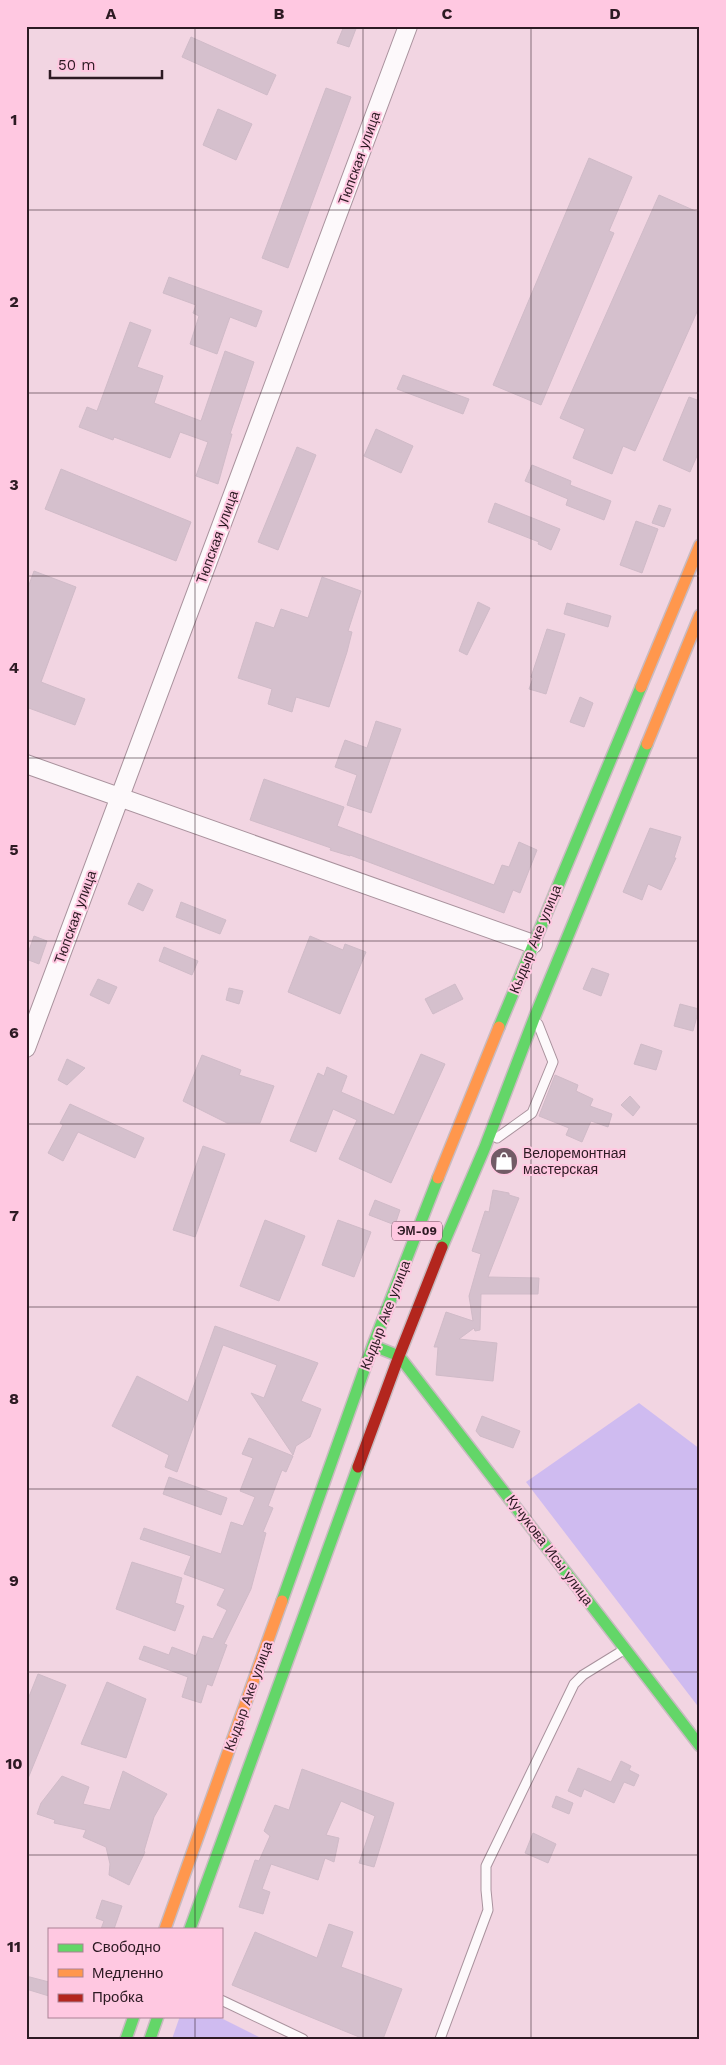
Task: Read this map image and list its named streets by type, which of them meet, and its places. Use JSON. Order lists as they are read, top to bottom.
{
  "streets": {
    "main road": ["Кыдыр Аке улица", "ЭМ-09", "Кучукова Исы улица"],
    "street": ["Тюпская улица"]
  },
  "crossings": [
    ["Кыдыр Аке улица", "Кучукова Исы улица"]
  ],
  "places": {
    "shop": ["Велоремонтная мастерская"]
  },
  "legend": ["Свободно", "Медленно", "Пробка"],
  "scale_bar": "50 m",
  "grid": {
    "columns": [
      "A",
      "B",
      "C",
      "D"
    ],
    "rows": [
      "1",
      "2",
      "3",
      "4",
      "5",
      "6",
      "7",
      "8",
      "9",
      "10",
      "11"
    ]
  }
}
